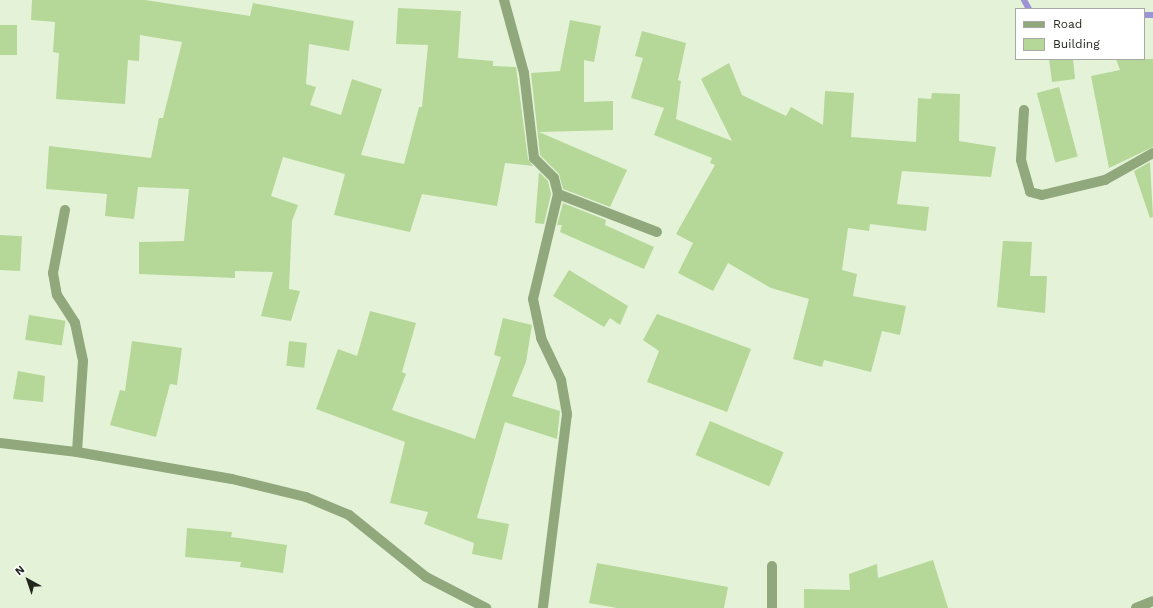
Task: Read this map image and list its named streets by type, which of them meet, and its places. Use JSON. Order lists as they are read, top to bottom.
{
  "legend": ["Road", "Building"],
  "north": "top left"
}
